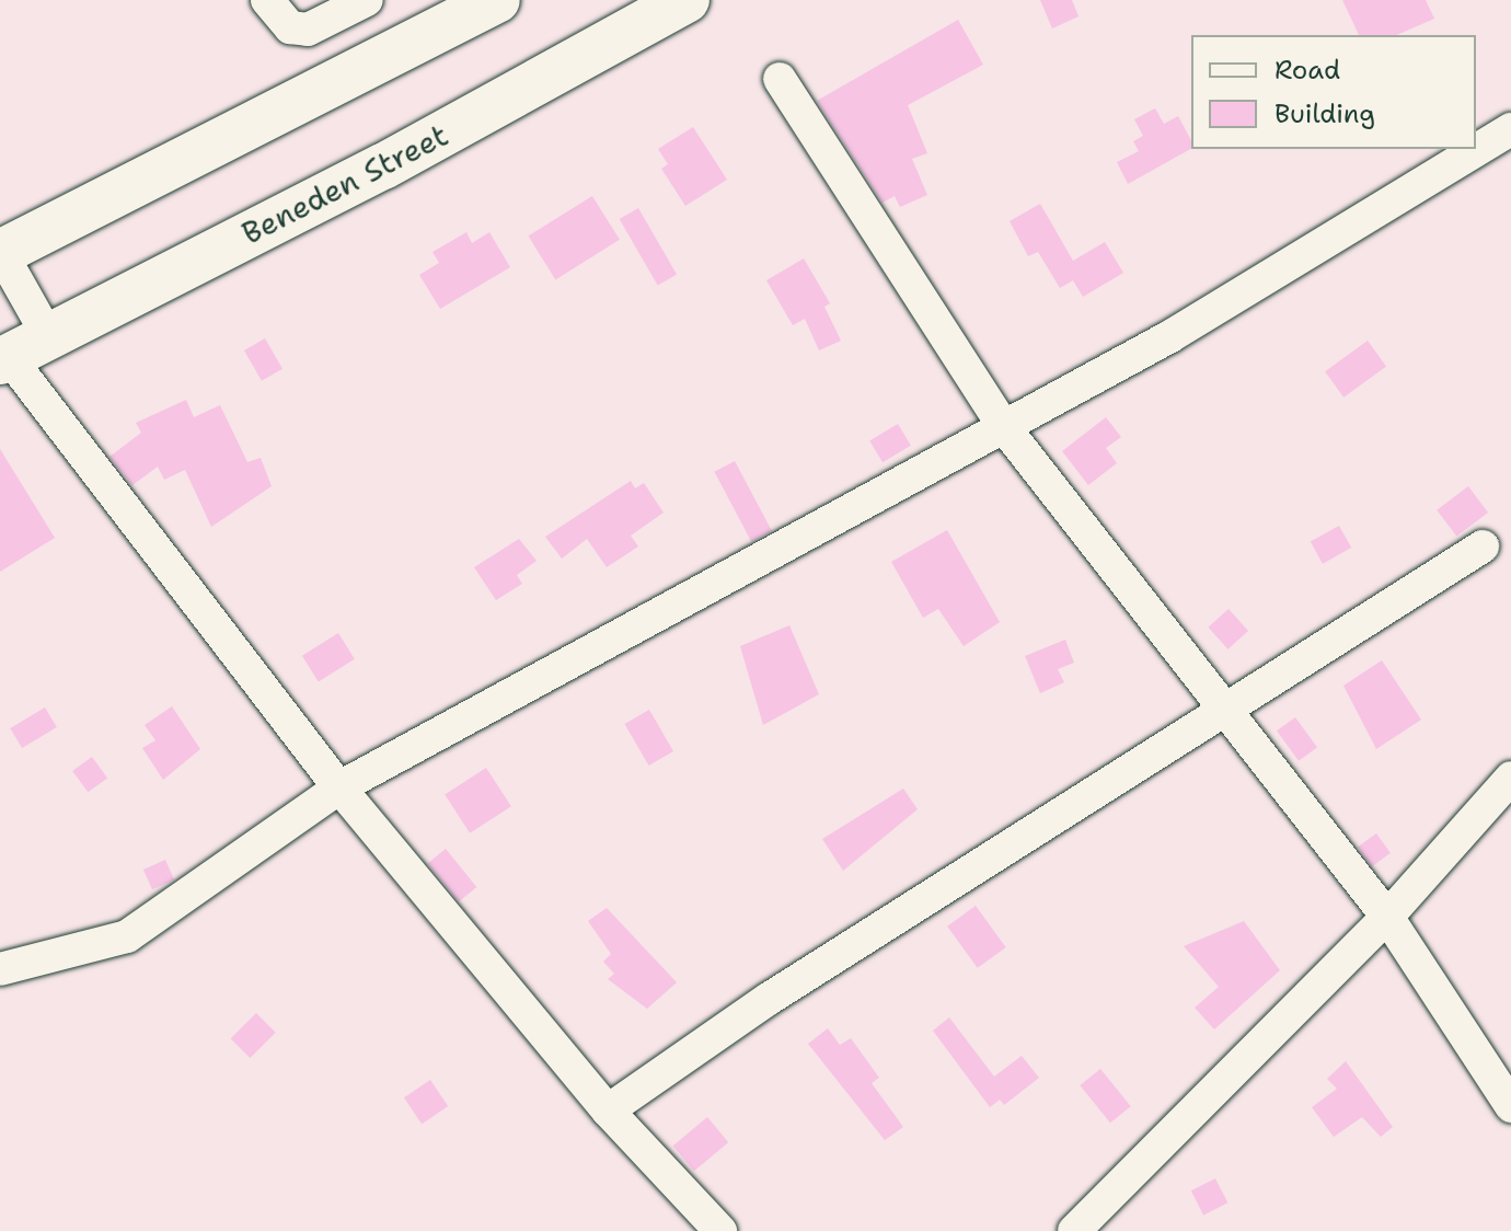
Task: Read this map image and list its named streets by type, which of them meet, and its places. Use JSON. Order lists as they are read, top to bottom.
{
  "streets": {
    "main road": ["Beneden Street"]
  },
  "legend": ["Road", "Building"]
}
